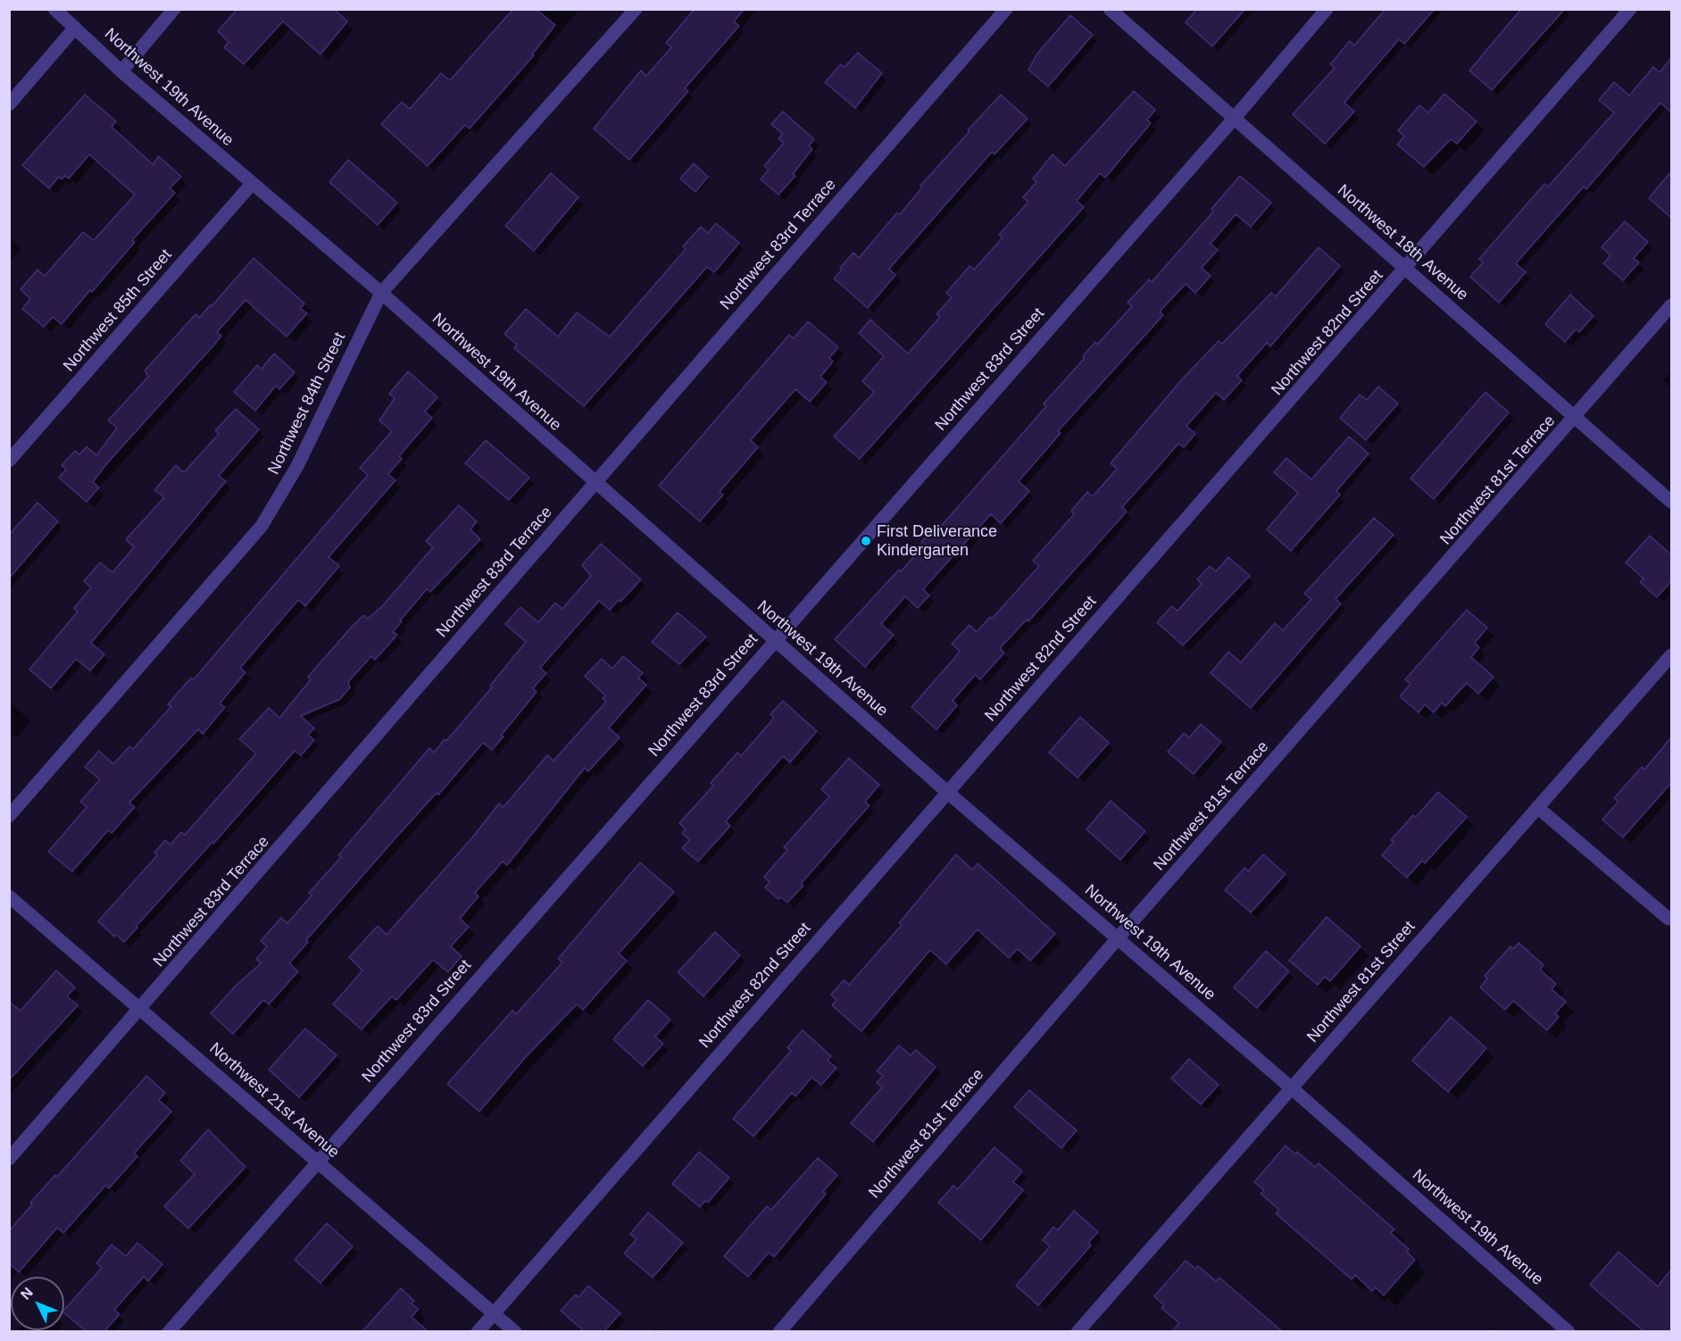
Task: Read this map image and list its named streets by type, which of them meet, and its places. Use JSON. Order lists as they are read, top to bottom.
{
  "streets": {
    "street": [
      "Northwest 19th Avenue",
      "Northwest 18th Avenue",
      "Northwest 83rd Terrace",
      "Northwest 85th Street",
      "Northwest 82nd Street",
      "Northwest 83rd Street",
      "Northwest 84th Street",
      "Northwest 81st Terrace",
      "Northwest 81st Street",
      "Northwest 21st Avenue"
    ]
  },
  "crossings": [
    ["Northwest 19th Avenue", "Northwest 83rd Terrace"],
    ["Northwest 19th Avenue", "Northwest 85th Street"],
    ["Northwest 19th Avenue", "Northwest 82nd Street"],
    ["Northwest 19th Avenue", "Northwest 83rd Street"],
    ["Northwest 19th Avenue", "Northwest 84th Street"],
    ["Northwest 19th Avenue", "Northwest 81st Terrace"],
    ["Northwest 19th Avenue", "Northwest 81st Street"],
    ["Northwest 18th Avenue", "Northwest 82nd Street"],
    ["Northwest 18th Avenue", "Northwest 83rd Street"],
    ["Northwest 18th Avenue", "Northwest 81st Terrace"],
    ["Northwest 83rd Terrace", "Northwest 21st Avenue"],
    ["Northwest 82nd Street", "Northwest 21st Avenue"],
    ["Northwest 83rd Street", "Northwest 21st Avenue"]
  ],
  "places": ["First Deliverance Kindergarten"],
  "north": "top left"
}
